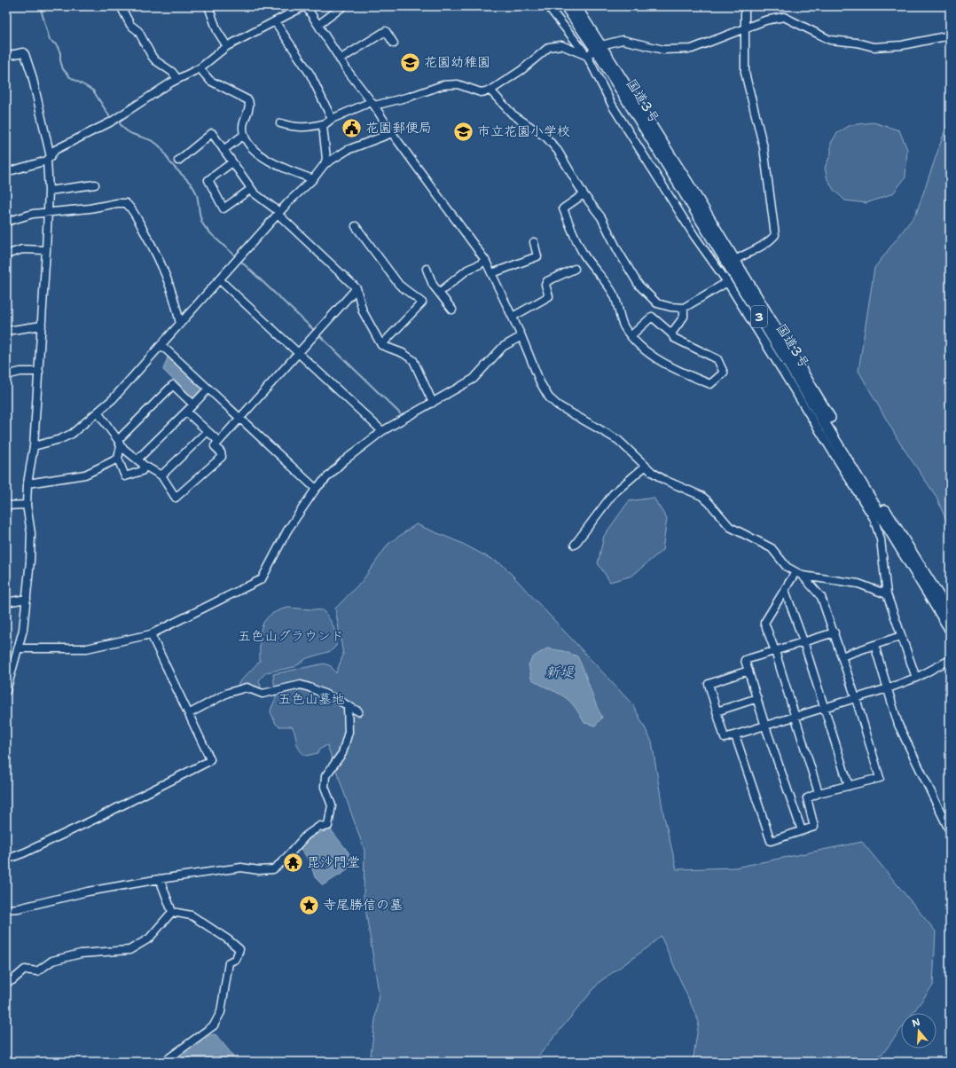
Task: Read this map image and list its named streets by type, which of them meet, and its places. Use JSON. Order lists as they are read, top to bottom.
{
  "streets": {
    "highway": ["国道3号", "3"]
  },
  "water": ["新堤"],
  "parks": ["五色山グラウンド", "五色山墓地"],
  "places": {
    "school or university": ["花園幼稚園", "市立花園小学校"],
    "public building": ["花園郵便局"],
    "temple": ["毘沙門堂"],
    "place": ["寺尾勝信の墓"]
  },
  "north": "top"
}
